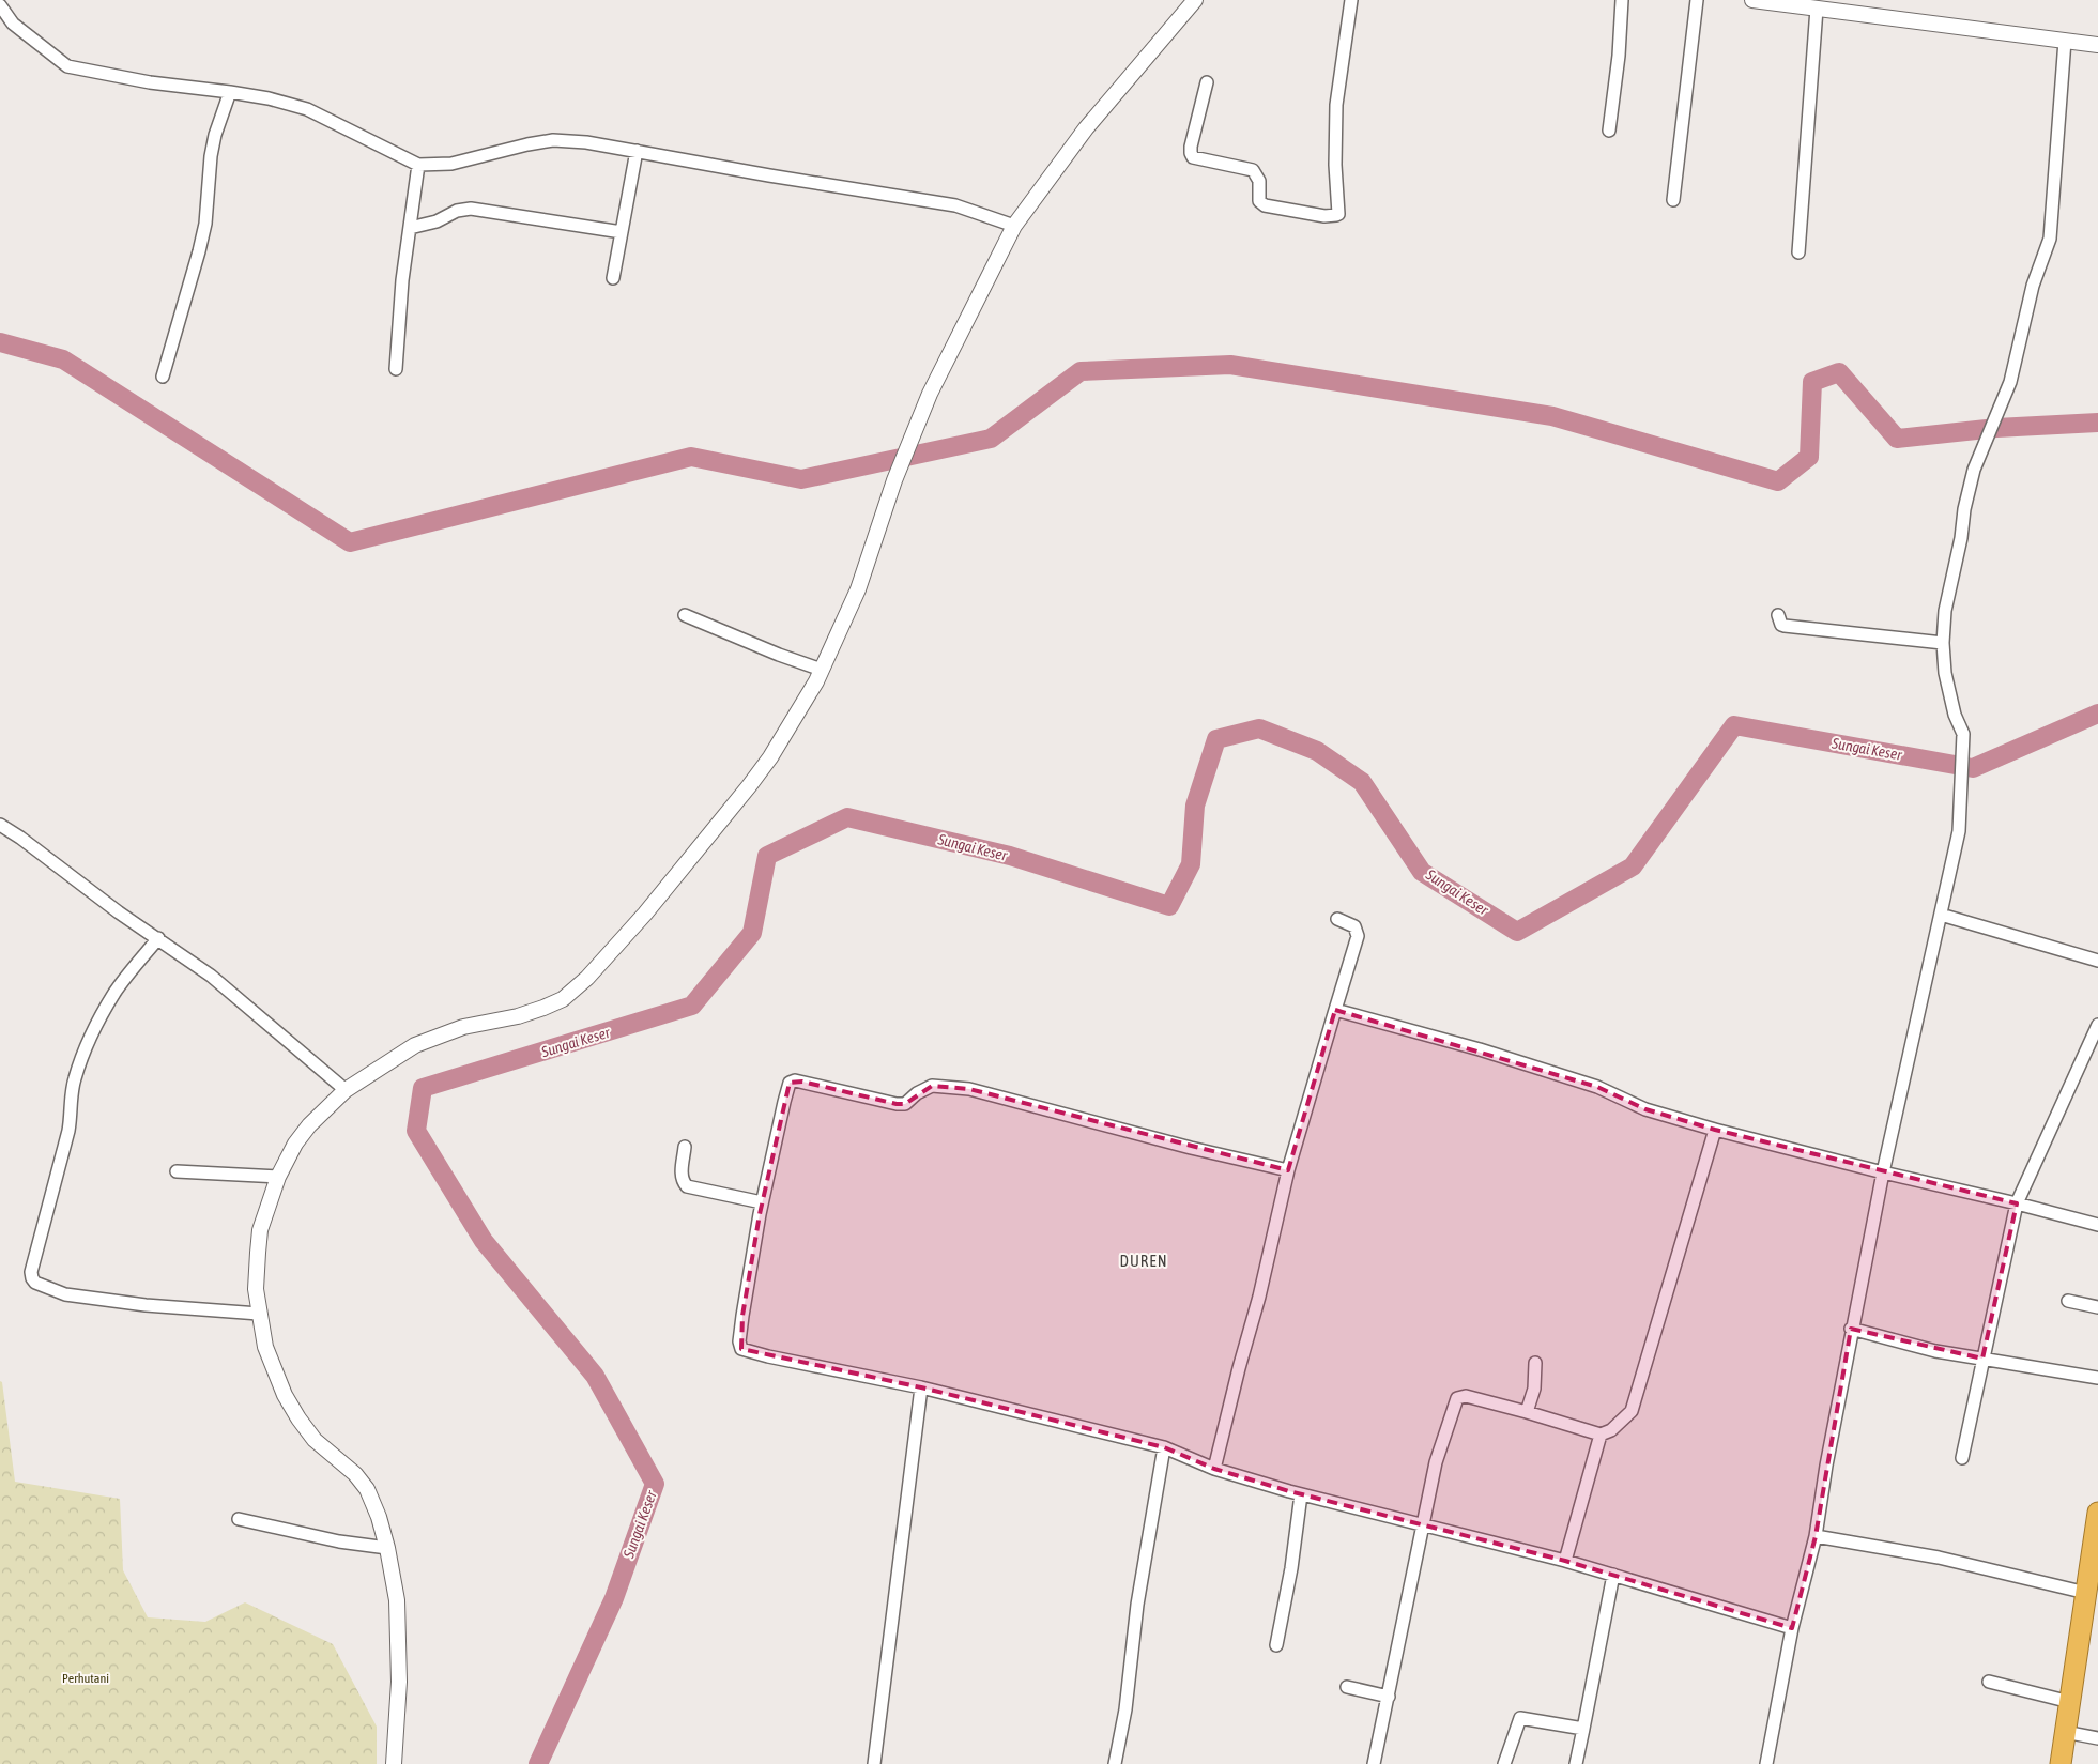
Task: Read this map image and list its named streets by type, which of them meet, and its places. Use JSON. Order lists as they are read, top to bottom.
{
  "districts": ["DUREN"],
  "water": ["Sungai Keser"],
  "parks": ["Perhutani"]
}
